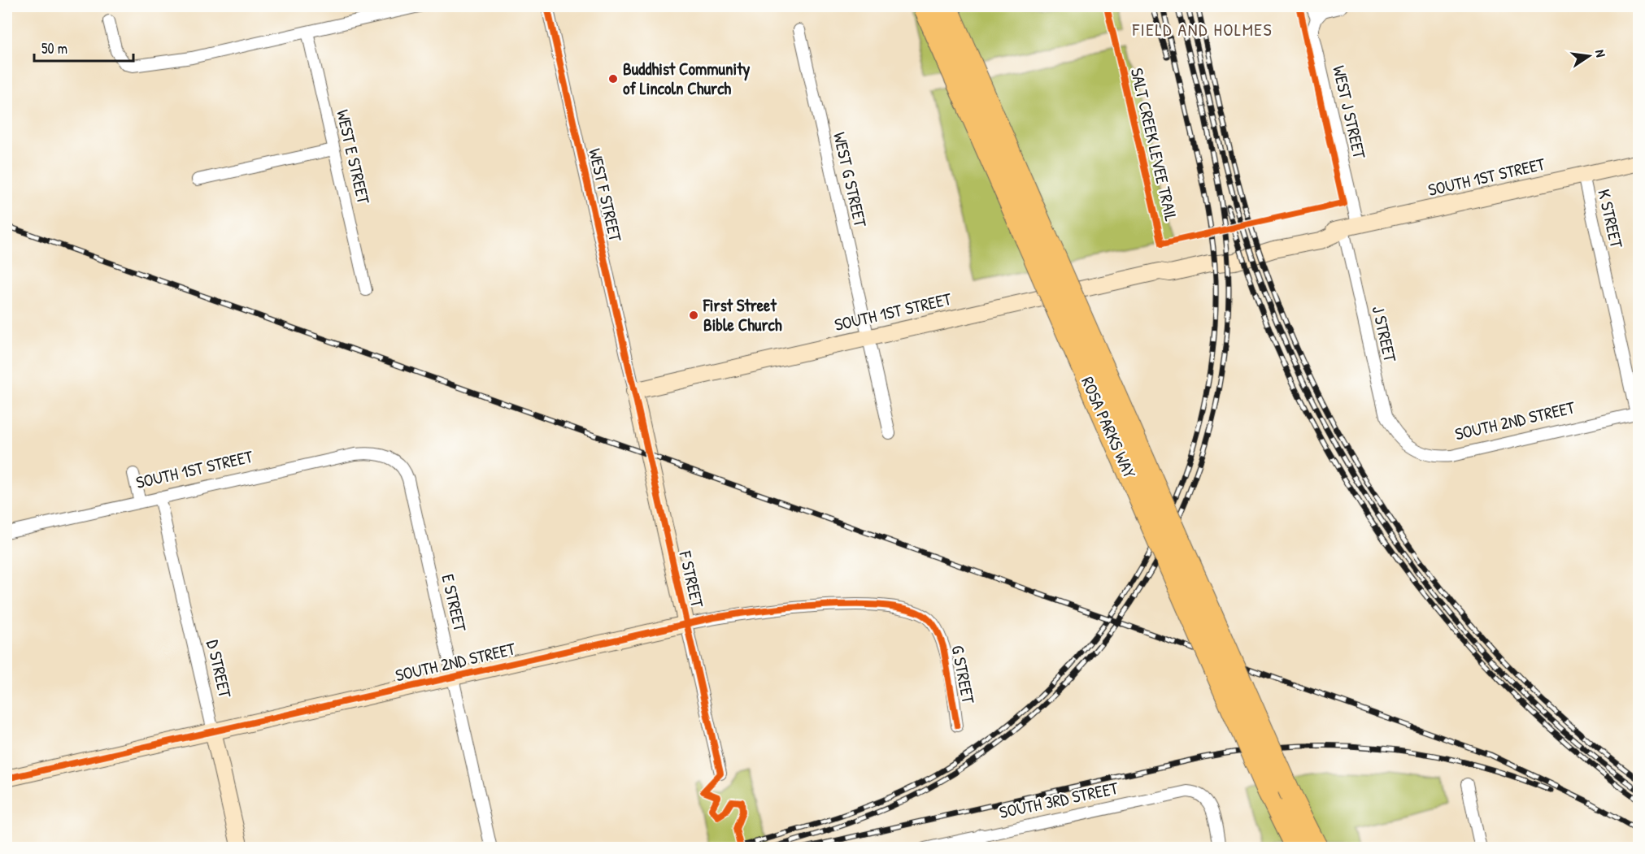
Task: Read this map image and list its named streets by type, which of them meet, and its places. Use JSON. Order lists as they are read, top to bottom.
{
  "streets": {
    "highway": ["ROSA PARKS WAY"],
    "street": [
      "WEST J STREET",
      "WEST E STREET",
      "SOUTH 1ST STREET",
      "WEST G STREET",
      "WEST F STREET",
      "K STREET",
      "J STREET",
      "SOUTH 2ND STREET",
      "F STREET",
      "E STREET",
      "D STREET",
      "G STREET",
      "SOUTH 3RD STREET"
    ],
    "cycle path": ["SALT CREEK LEVEE TRAIL"]
  },
  "crossings": [
    ["WEST J STREET", "SOUTH 1ST STREET"],
    ["WEST J STREET", "J STREET"],
    ["SOUTH 1ST STREET", "WEST G STREET"],
    ["SOUTH 1ST STREET", "WEST F STREET"],
    ["SOUTH 1ST STREET", "K STREET"],
    ["SOUTH 1ST STREET", "J STREET"],
    ["SOUTH 1ST STREET", "F STREET"],
    ["SOUTH 1ST STREET", "E STREET"],
    ["SOUTH 1ST STREET", "D STREET"],
    ["WEST F STREET", "F STREET"],
    ["K STREET", "SOUTH 2ND STREET"],
    ["J STREET", "SOUTH 2ND STREET"],
    ["SOUTH 2ND STREET", "F STREET"],
    ["SOUTH 2ND STREET", "E STREET"],
    ["SOUTH 2ND STREET", "D STREET"],
    ["SOUTH 2ND STREET", "G STREET"]
  ],
  "districts": ["FIELD AND HOLMES"],
  "places": ["Buddhist Community of Lincoln Church", "First Street Bible Church"],
  "scale_bar": "50 m",
  "north": "right"
}
